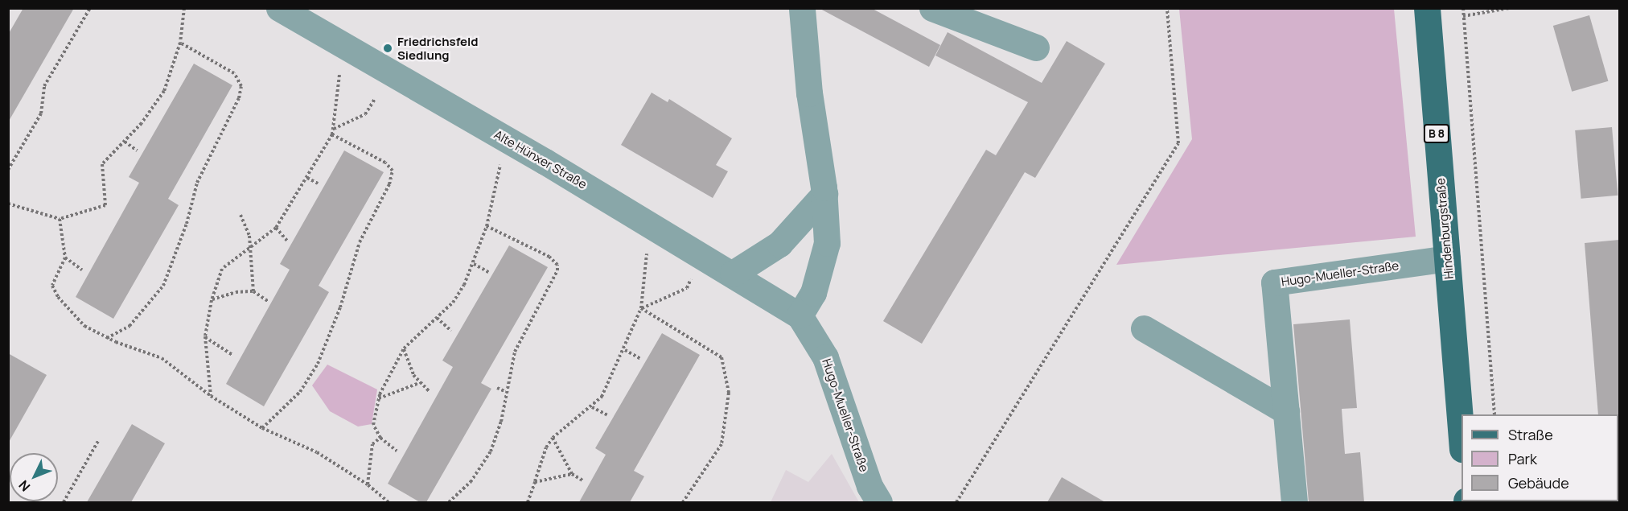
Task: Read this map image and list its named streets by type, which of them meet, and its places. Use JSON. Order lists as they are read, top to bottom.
{
  "streets": {
    "main road": ["B 8", "Hindenburgstraße"],
    "street": ["Alte Hünxer Straße", "Hugo-Mueller-Straße"]
  },
  "crossings": [
    ["Alte Hünxer Straße", "Hugo-Mueller-Straße"],
    ["Hindenburgstraße", "Hugo-Mueller-Straße"]
  ],
  "places": ["Friedrichsfeld Siedlung"],
  "legend": ["Straße", "Park", "Gebäude"],
  "north": "bottom left"
}
